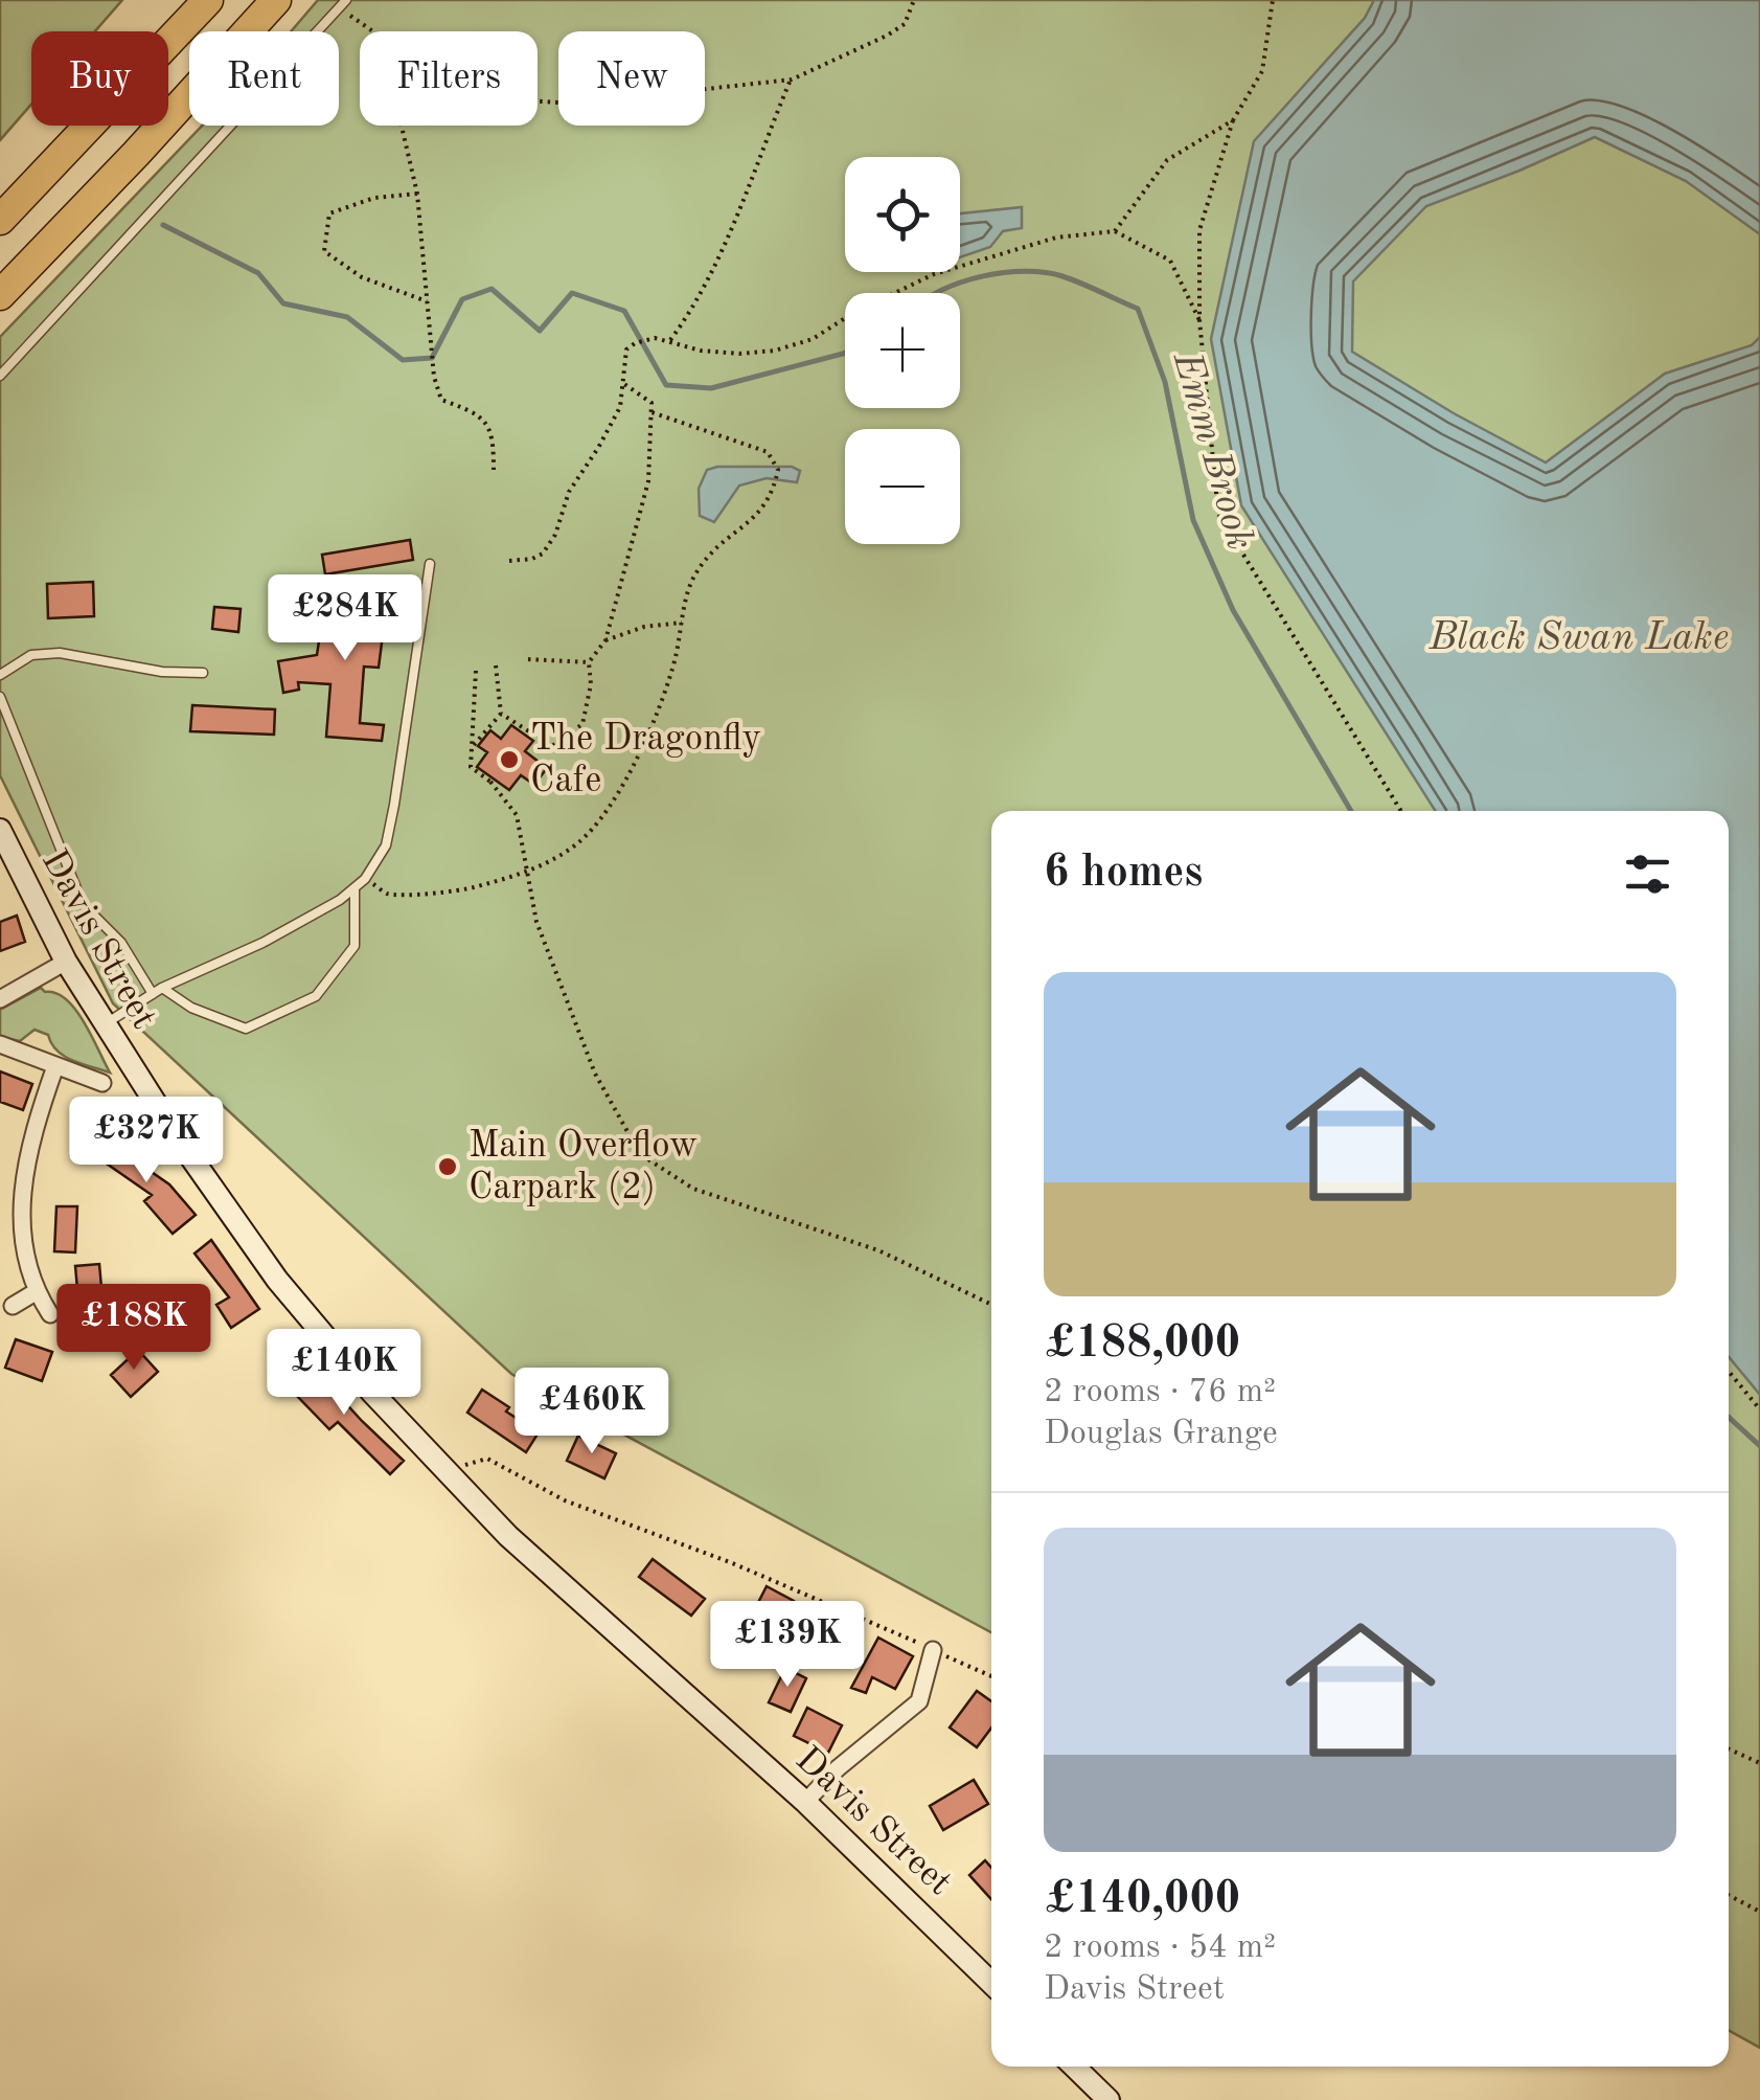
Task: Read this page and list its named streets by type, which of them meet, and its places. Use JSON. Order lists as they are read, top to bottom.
{
  "streets": {
    "main road": ["Davis Street"]
  },
  "water": ["Emm Brook", "Black Swan Lake"],
  "places": ["The Dragonfly Cafe", "Main Overflow Carpark (2)"],
  "page": {
    "chip": [
      "Buy",
      "Rent",
      "Filters",
      "New"
    ],
    "map_buttons": ["+", "−"],
    "price": [
      "£284K",
      "£327K",
      "£188K",
      "£140K",
      "£460K",
      "£139K"
    ],
    "heading": "6 homes",
    "list": [
      {
        "name": "£188,000",
        "note": "2 rooms · 76 m² · Douglas Grange"
      },
      {
        "name": "£140,000",
        "note": "2 rooms · 54 m² · Davis Street"
      }
    ]
  }
}
